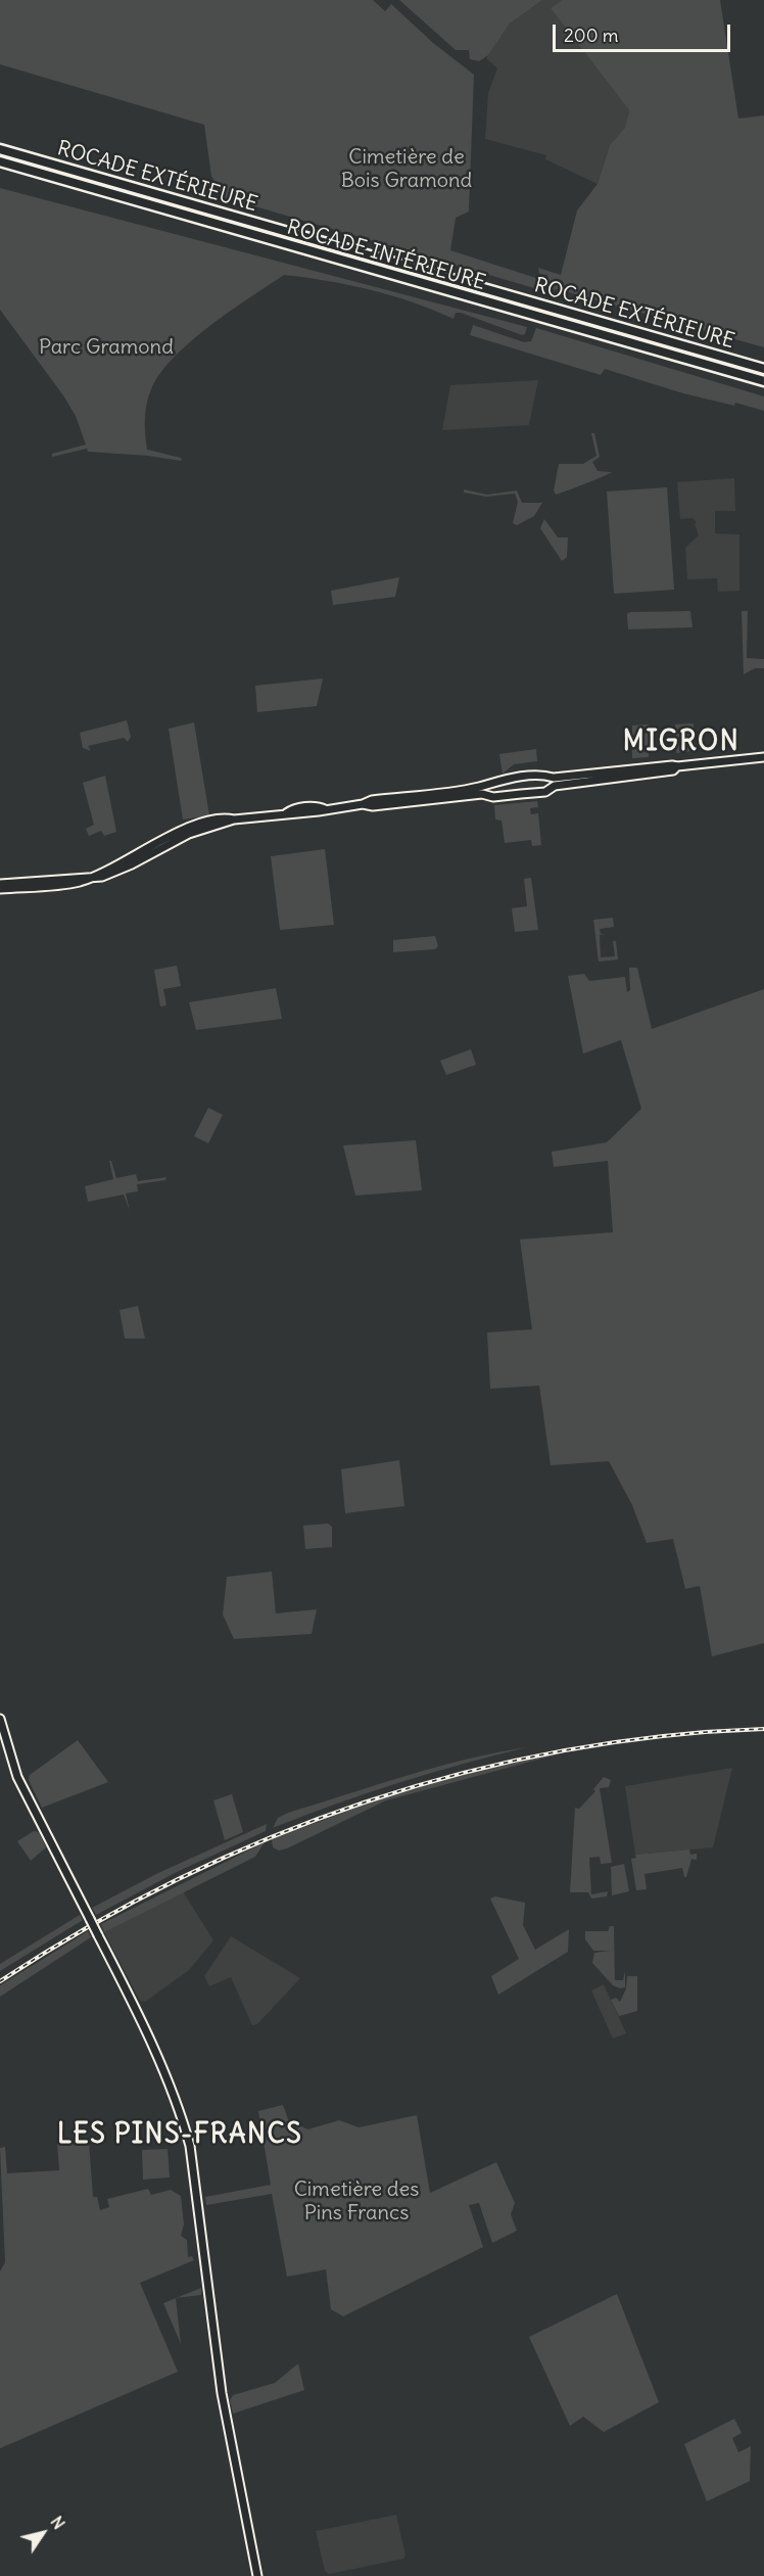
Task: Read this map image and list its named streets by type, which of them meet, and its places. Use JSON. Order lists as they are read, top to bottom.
{
  "streets": {
    "highway": ["ROCADE EXTÉRIEURE", "ROCADE INTÉRIEURE"]
  },
  "districts": ["MIGRON", "LES PINS-FRANCS"],
  "parks": ["Cimetière de Bois Gramond", "Parc Gramond", "Cimetière des Pins Francs"],
  "scale_bar": "200 m",
  "north": "top right"
}
